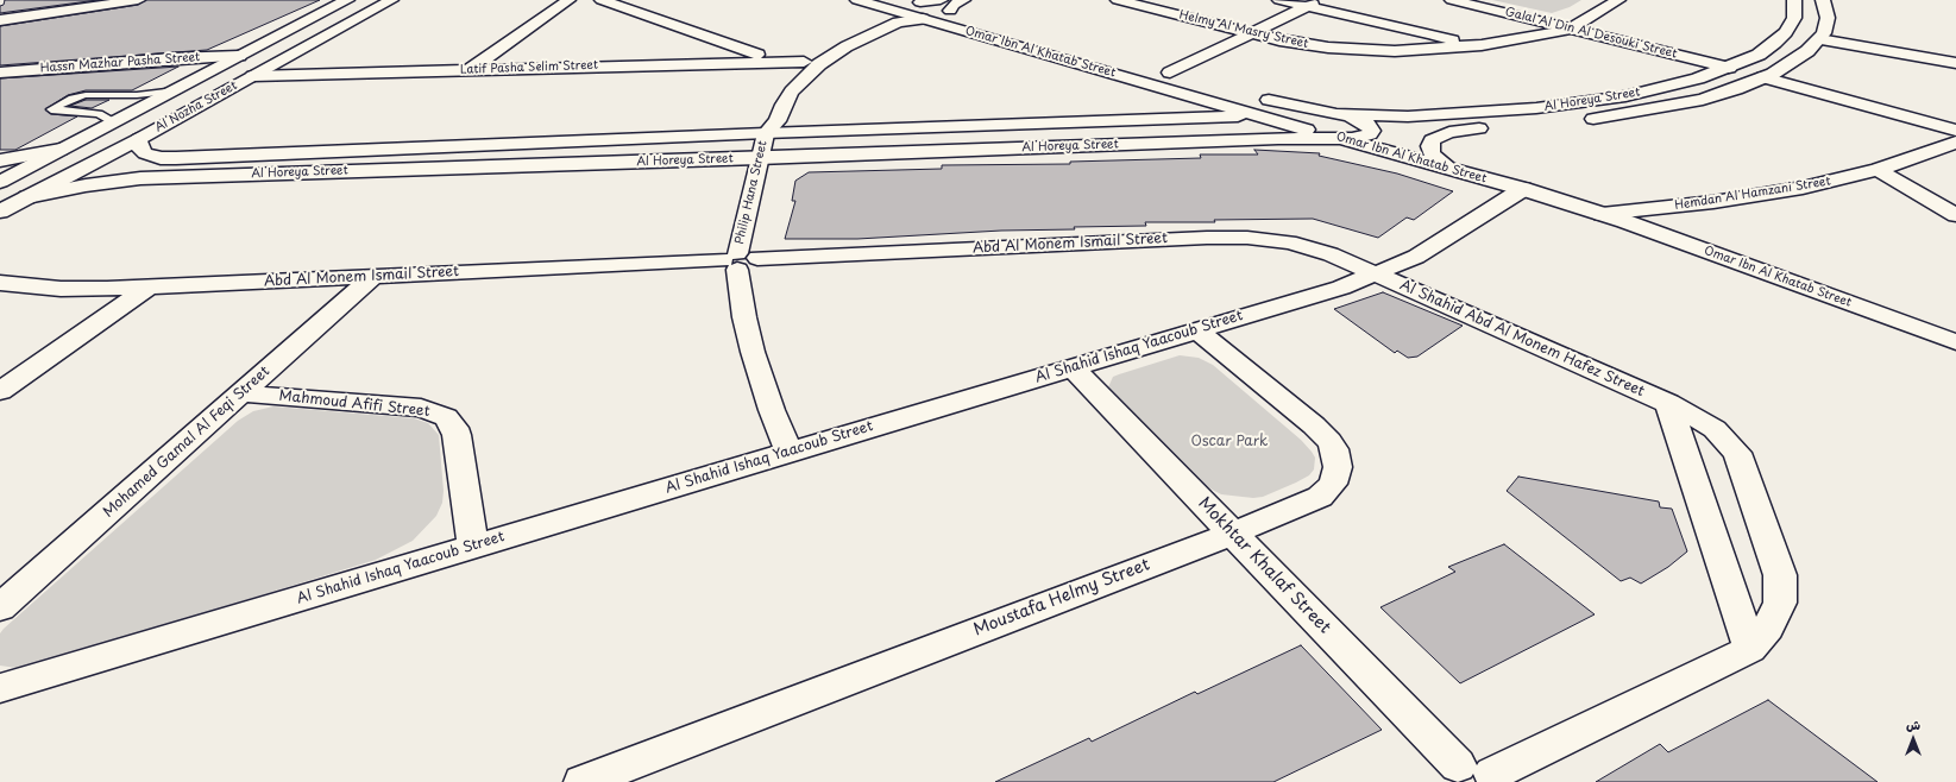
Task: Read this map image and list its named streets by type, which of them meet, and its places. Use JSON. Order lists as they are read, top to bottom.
{
  "streets": {
    "street": [
      "Helmy Al Masry Street",
      "Galal Al Din Al Desouki Street",
      "Omar Ibn Al Khatab Street",
      "Hassn Mazhar Pasha Street",
      "Latif Pasha Selim Street",
      "Al Horeya Street",
      "Al Nozha Street",
      "Philip Hana Street",
      "Hemdan Al Hamzani Street",
      "Abd Al Monem Ismail Street",
      "Al Shahid Abd Al Monem Hafez Street",
      "Al Shahid Ishaq Yaacoub Street",
      "Mahmoud Afifi Street",
      "Mohamed Gamal Al Feqi Street",
      "Mokhtar Khalaf Street",
      "Moustafa Helmy Street"
    ]
  },
  "crossings": [
    ["Helmy Al Masry Street", "Galal Al Din Al Desouki Street"],
    ["Galal Al Din Al Desouki Street", "Al Horeya Street"],
    ["Omar Ibn Al Khatab Street", "Al Horeya Street"],
    ["Omar Ibn Al Khatab Street", "Philip Hana Street"],
    ["Omar Ibn Al Khatab Street", "Hemdan Al Hamzani Street"],
    ["Omar Ibn Al Khatab Street", "Al Shahid Ishaq Yaacoub Street"],
    ["Hassn Mazhar Pasha Street", "Al Nozha Street"],
    ["Latif Pasha Selim Street", "Al Nozha Street"],
    ["Al Horeya Street", "Al Nozha Street"],
    ["Al Horeya Street", "Philip Hana Street"],
    ["Philip Hana Street", "Abd Al Monem Ismail Street"],
    ["Philip Hana Street", "Al Shahid Ishaq Yaacoub Street"],
    ["Abd Al Monem Ismail Street", "Al Shahid Abd Al Monem Hafez Street"],
    ["Abd Al Monem Ismail Street", "Al Shahid Ishaq Yaacoub Street"],
    ["Abd Al Monem Ismail Street", "Mohamed Gamal Al Feqi Street"],
    ["Al Shahid Abd Al Monem Hafez Street", "Al Shahid Ishaq Yaacoub Street"],
    ["Al Shahid Abd Al Monem Hafez Street", "Mokhtar Khalaf Street"],
    ["Al Shahid Ishaq Yaacoub Street", "Mahmoud Afifi Street"],
    ["Al Shahid Ishaq Yaacoub Street", "Mokhtar Khalaf Street"],
    ["Al Shahid Ishaq Yaacoub Street", "Moustafa Helmy Street"],
    ["Mahmoud Afifi Street", "Mohamed Gamal Al Feqi Street"],
    ["Mokhtar Khalaf Street", "Moustafa Helmy Street"]
  ],
  "parks": ["Oscar Park"],
  "north": "top"
}
